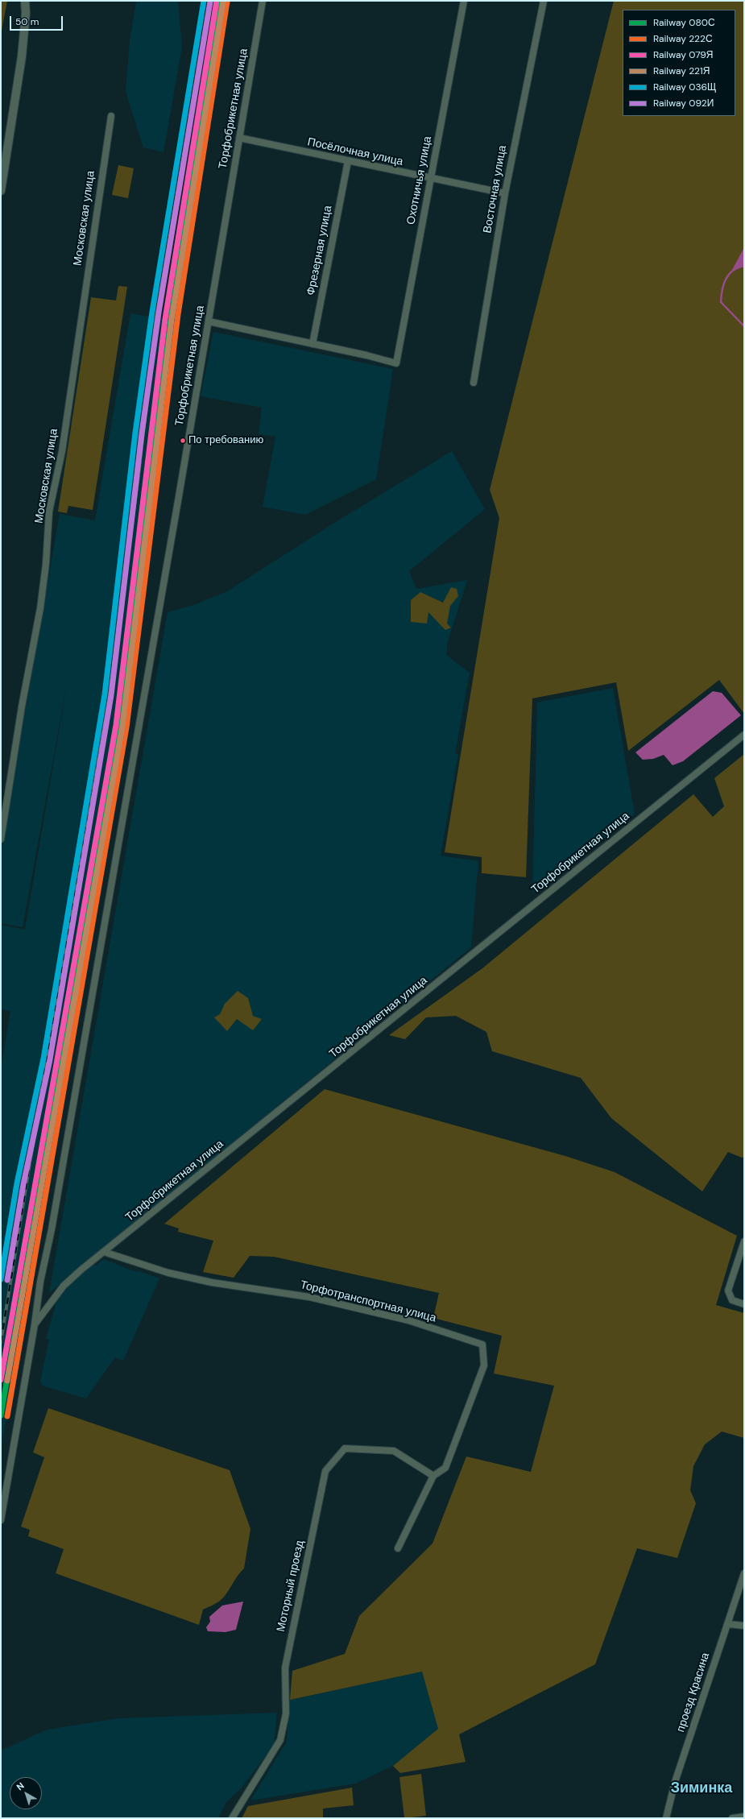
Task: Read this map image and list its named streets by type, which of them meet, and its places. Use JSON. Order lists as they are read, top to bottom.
{
  "streets": {
    "street": [
      "Торфобрикетная улица",
      "Посёлочная улица",
      "Охотничья улица",
      "Восточная улица",
      "Московская улица",
      "Фрезерная улица",
      "Торфотранспортная улица",
      "Моторный проезд",
      "проезд Красина"
    ]
  },
  "crossings": [
    ["Торфобрикетная улица", "Посёлочная улица"],
    ["Торфобрикетная улица", "Торфотранспортная улица"],
    ["Посёлочная улица", "Охотничья улица"],
    ["Посёлочная улица", "Восточная улица"],
    ["Посёлочная улица", "Фрезерная улица"],
    ["Охотничья улица", "Фрезерная улица"],
    ["Торфотранспортная улица", "Моторный проезд"]
  ],
  "districts": ["Зиминка"],
  "places": ["По требованию"],
  "lines": [
    "rail line 080С",
    "rail line 079Я",
    "rail line 036Щ",
    "rail line 222С",
    "rail line 221Я",
    "rail line 092И"
  ],
  "legend": [
    "Railway 080С",
    "Railway 222С",
    "Railway 079Я",
    "Railway 221Я",
    "Railway 036Щ",
    "Railway 092И"
  ],
  "scale_bar": "50 m",
  "north": "top left"
}
